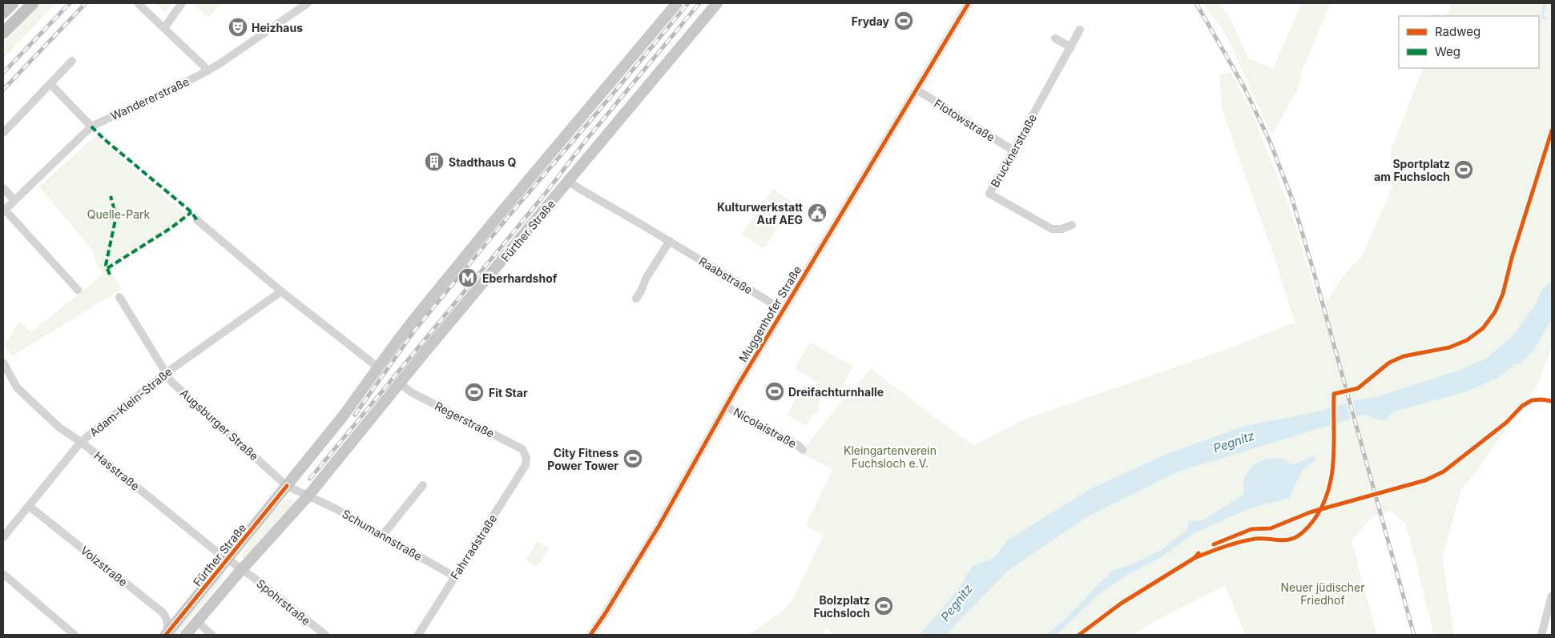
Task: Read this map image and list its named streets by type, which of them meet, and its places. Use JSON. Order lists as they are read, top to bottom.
{
  "streets": {
    "main road": ["Fürther Straße"],
    "street": [
      "Wandererstraße",
      "Flotowstraße",
      "Brucknerstraße",
      "Raabstraße",
      "Muggenhofer Straße",
      "Adam-Klein-Straße",
      "Regerstraße",
      "Augsburger Straße",
      "Nicolaistraße",
      "Hasstraße",
      "Schumannstraße",
      "Fahrradstraße",
      "Volzstraße",
      "Spohrstraße"
    ]
  },
  "crossings": [
    ["Flotowstraße", "Brucknerstraße"],
    ["Flotowstraße", "Muggenhofer Straße"],
    ["Fürther Straße", "Raabstraße"],
    ["Fürther Straße", "Regerstraße"],
    ["Fürther Straße", "Augsburger Straße"],
    ["Fürther Straße", "Hasstraße"],
    ["Fürther Straße", "Schumannstraße"],
    ["Fürther Straße", "Volzstraße"],
    ["Fürther Straße", "Spohrstraße"],
    ["Raabstraße", "Muggenhofer Straße"],
    ["Muggenhofer Straße", "Nicolaistraße"],
    ["Adam-Klein-Straße", "Augsburger Straße"],
    ["Adam-Klein-Straße", "Hasstraße"],
    ["Adam-Klein-Straße", "Volzstraße"],
    ["Regerstraße", "Fahrradstraße"],
    ["Hasstraße", "Spohrstraße"],
    ["Schumannstraße", "Fahrradstraße"]
  ],
  "water": ["Pegnitz"],
  "parks": ["Quelle-Park", "Kleingartenverein Fuchsloch e.V.", "Neuer jüdischer Friedhof"],
  "places": {
    "sports": [
      "Fryday",
      "Sportplatz am Fuchsloch",
      "Dreifachturnhalle",
      "Fit Star",
      "City Fitness Power Tower",
      "Bolzplatz Fuchsloch"
    ],
    "theatre": ["Heizhaus"],
    "building": ["Stadthaus Q"],
    "public building": ["Kulturwerkstatt Auf AEG"],
    "metro station": ["Eberhardshof"]
  },
  "legend": ["Radweg", "Weg"]
}
